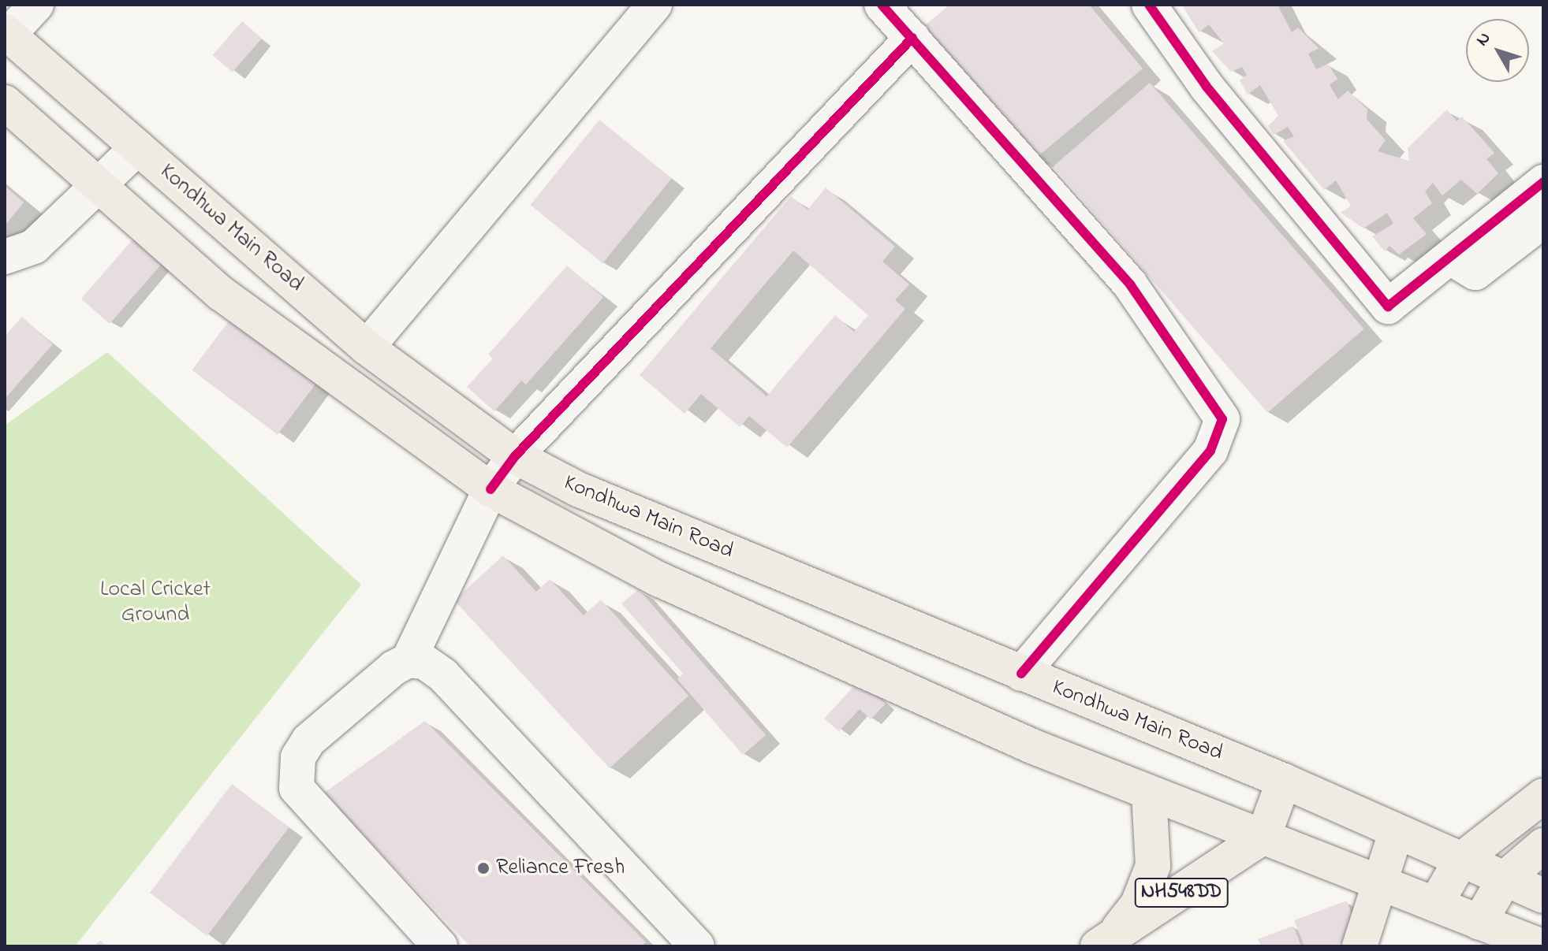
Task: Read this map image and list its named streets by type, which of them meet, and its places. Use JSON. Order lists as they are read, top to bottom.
{
  "streets": {
    "main road": ["Kondhwa Main Road", "NH548DD"]
  },
  "crossings": [
    ["Kondhwa Main Road", "NH548DD"]
  ],
  "parks": ["Local Cricket Ground"],
  "places": ["Reliance Fresh"],
  "north": "top left"
}
